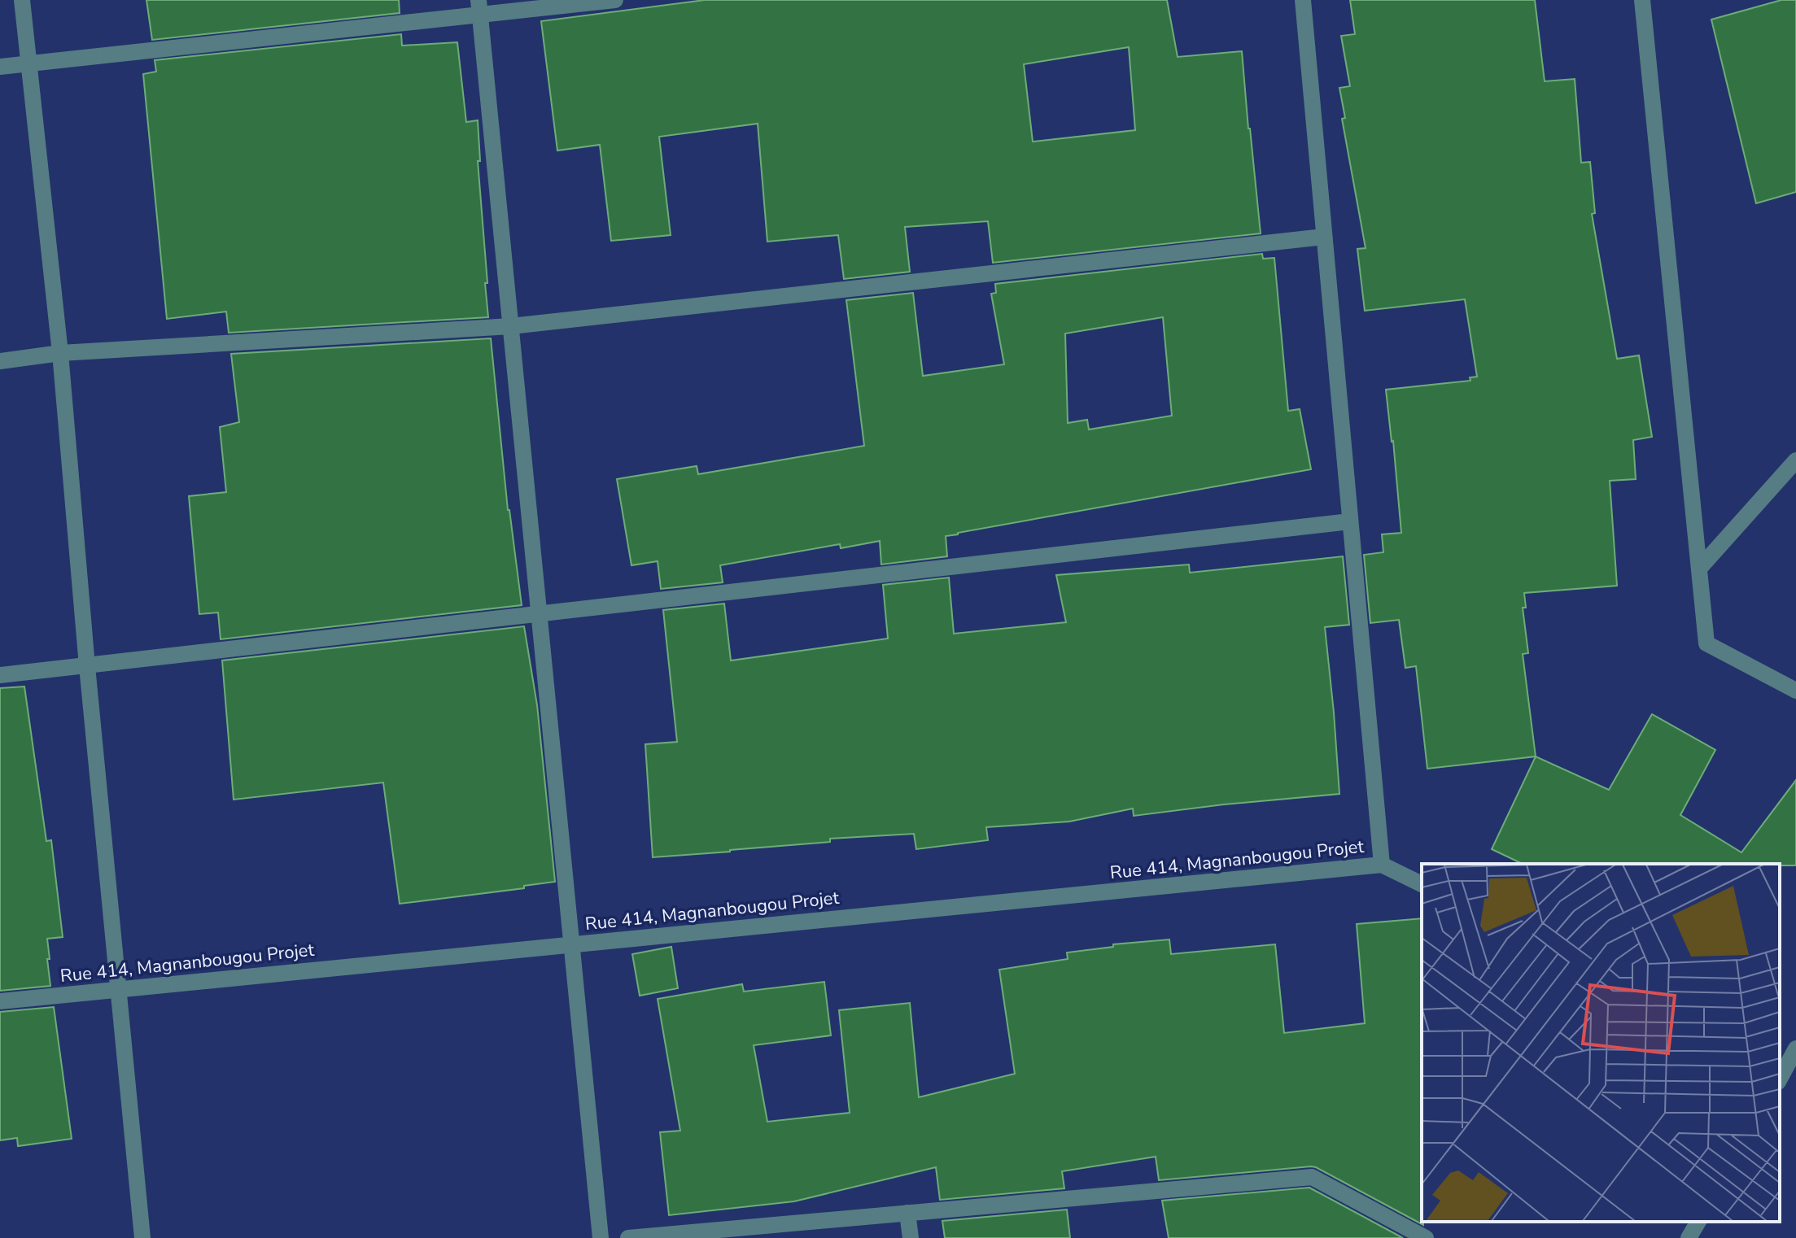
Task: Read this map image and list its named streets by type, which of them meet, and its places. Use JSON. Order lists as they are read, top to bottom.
{
  "streets": {
    "street": ["Rue 414, Magnanbougou Projet"]
  }
}
